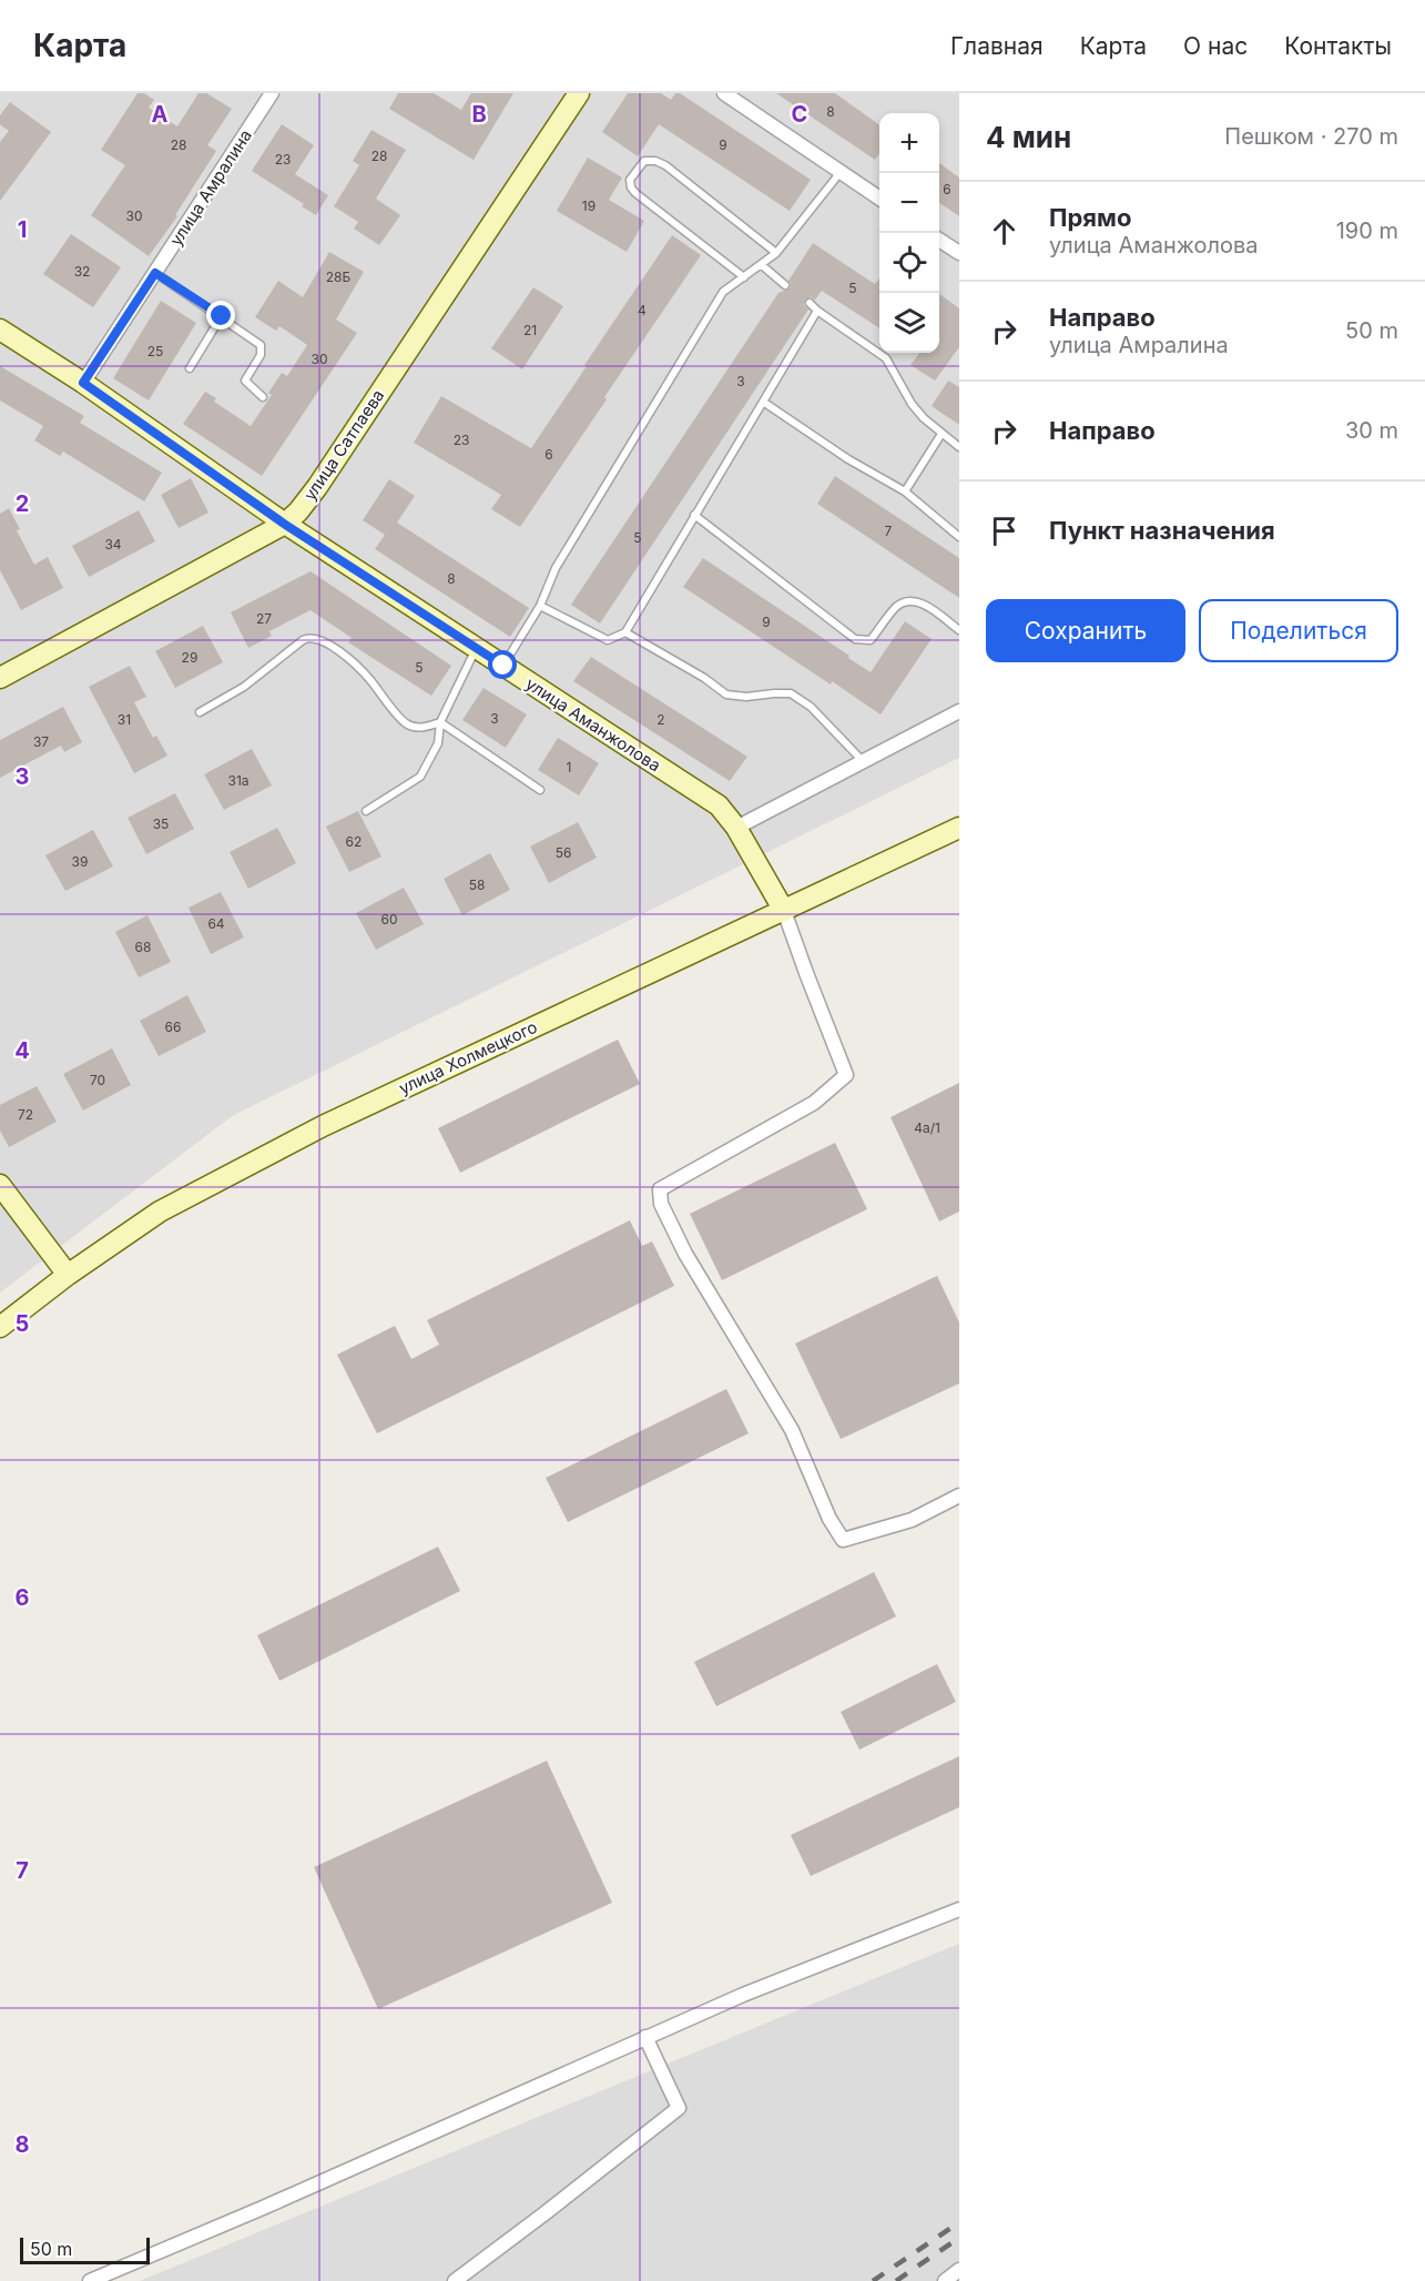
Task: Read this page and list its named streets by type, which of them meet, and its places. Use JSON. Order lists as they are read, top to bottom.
{
  "streets": {
    "street": [
      "улица Амралина",
      "улица Сатпаева",
      "улица Аманжолова",
      "улица Холмецкого"
    ]
  },
  "crossings": [
    ["улица Амралина", "улица Аманжолова"],
    ["улица Сатпаева", "улица Аманжолова"],
    ["улица Аманжолова", "улица Холмецкого"]
  ],
  "house_numbers": [
    "8",
    "28",
    "9",
    "28",
    "23",
    "6",
    "19",
    "30",
    "32",
    "28Б",
    "5",
    "4",
    "21",
    "25",
    "30",
    "3",
    "23",
    "6",
    "7",
    "5",
    "34",
    "8",
    "27",
    "9",
    "29",
    "5",
    "3",
    "31",
    "2",
    "37",
    "1",
    "31а",
    "35",
    "62",
    "56",
    "39",
    "58",
    "60",
    "64",
    "68",
    "66",
    "70",
    "72",
    "4а/1"
  ],
  "scale_bar": "50 m",
  "page": {
    "header": "Карта",
    "nav": [
      "Главная",
      "Карта",
      "О нас",
      "Контакты"
    ],
    "heading": ["4 мин", "Пешком · 270 m"],
    "map_buttons": ["+", "−"],
    "list": [
      ["Прямо", "улица Аманжолова", "190 m"],
      ["Направо", "улица Амралина", "50 m"],
      ["Направо", "30 m"],
      "Пункт назначения"
    ],
    "buttons": ["Сохранить", "Поделиться"],
    "scale": "50 m"
  },
  "grid": {
    "columns": ["A", "B", "C"],
    "rows": [
      "1",
      "2",
      "3",
      "4",
      "5",
      "6",
      "7",
      "8"
    ]
  }
}
